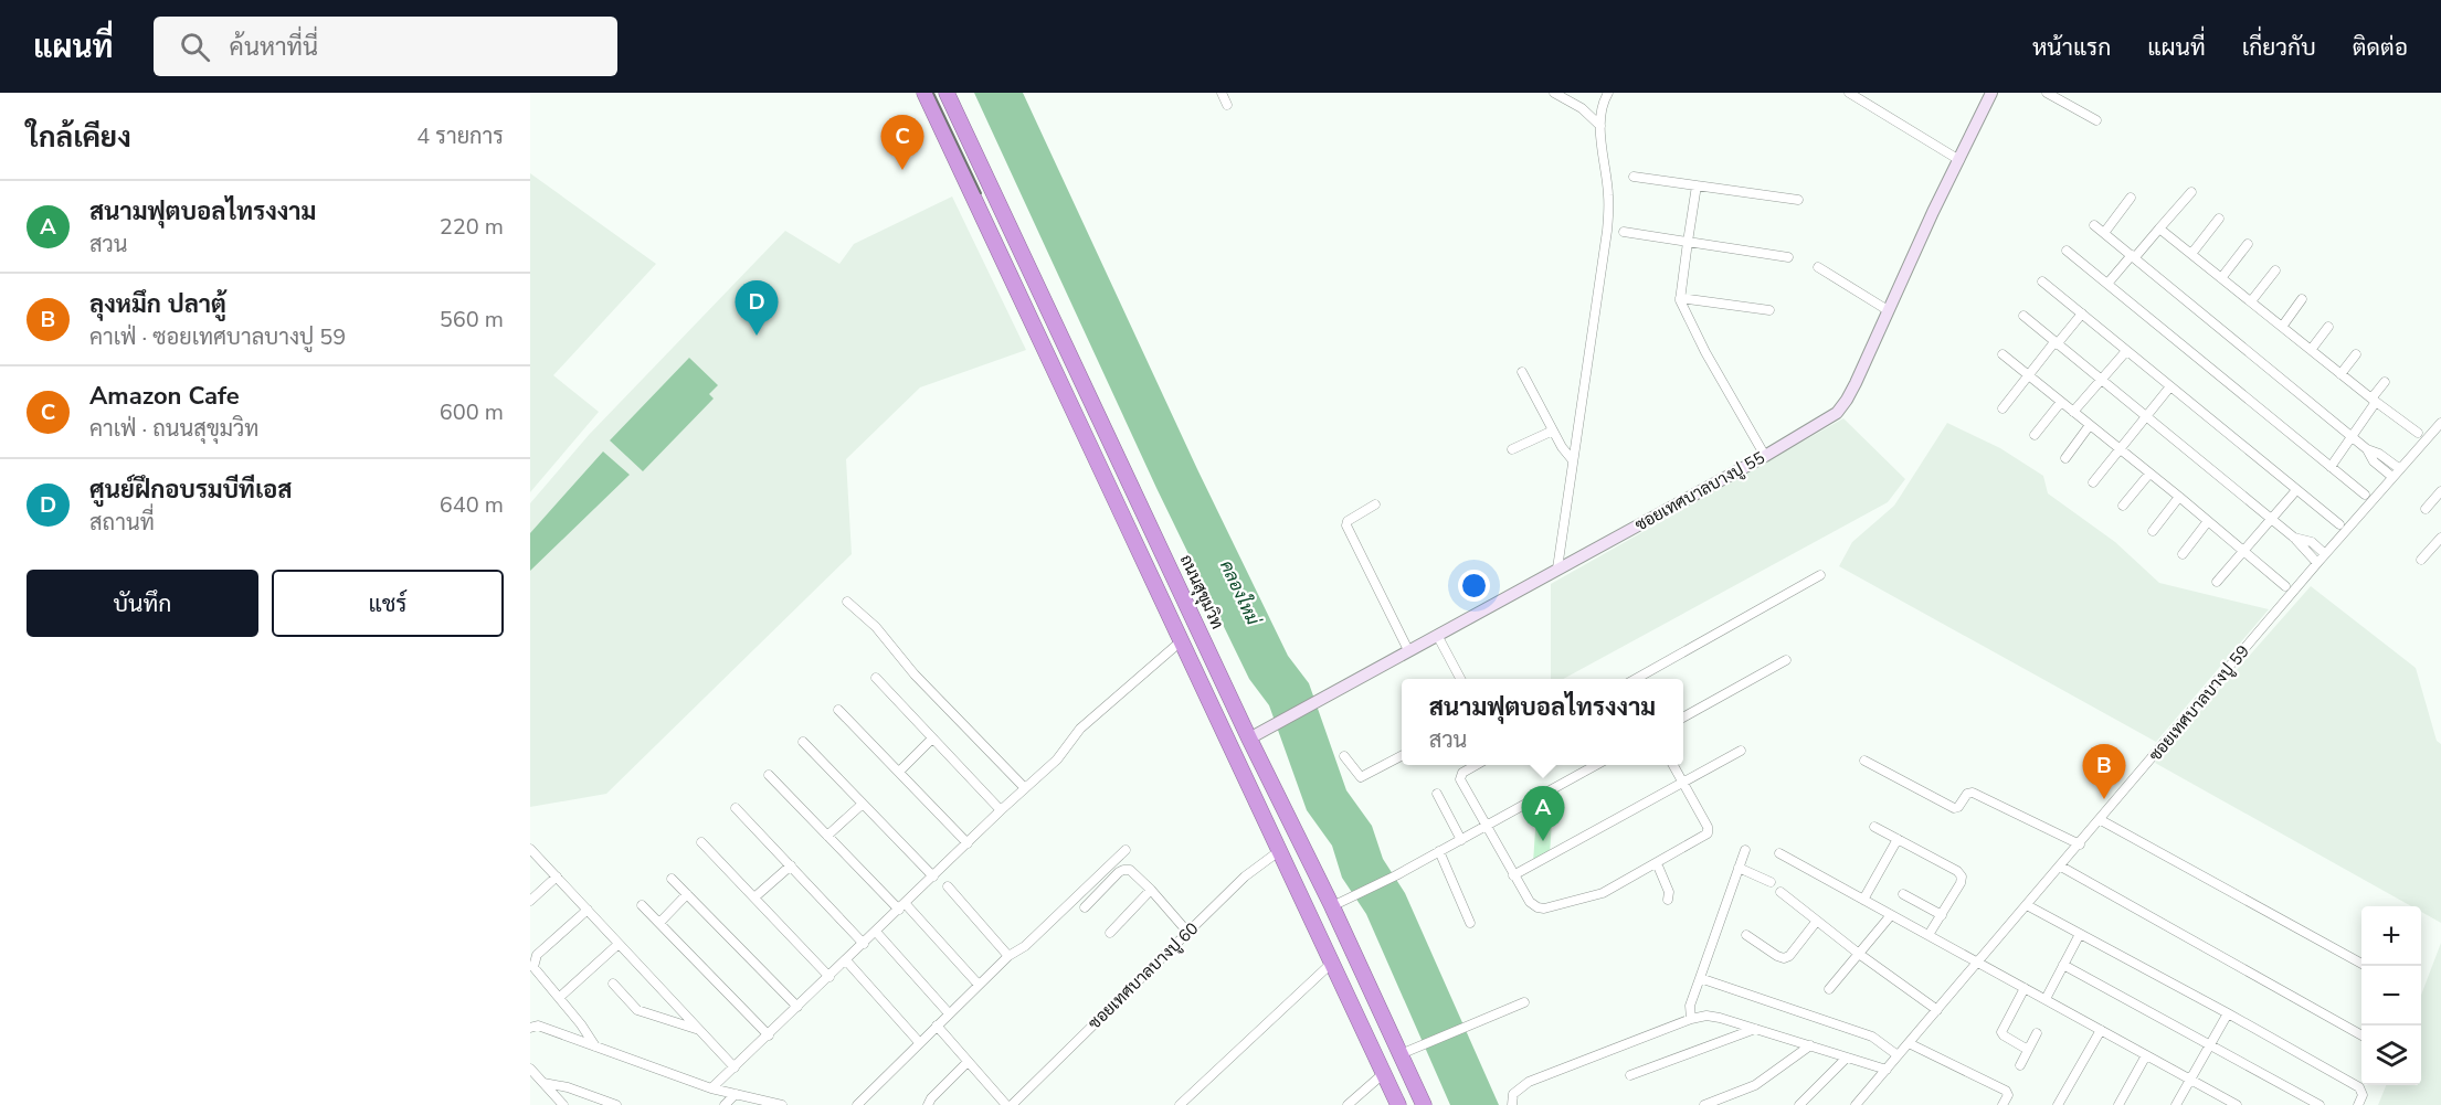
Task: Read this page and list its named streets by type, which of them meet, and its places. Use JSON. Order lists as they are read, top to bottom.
{
  "streets": {
    "highway": ["ถนนสุขุมวิท"],
    "street": ["ซอยเทศบาลบางปู 55", "ซอยเทศบาลบางปู 59", "ซอยเทศบาลบางปู 60"]
  },
  "crossings": [
    ["ซอยเทศบาลบางปู 55", "ถนนสุขุมวิท"]
  ],
  "water": ["คลองใหม่"],
  "page": {
    "header": "แผนที่",
    "search": "ค้นหาที่นี่",
    "nav": [
      "หน้าแรก",
      "แผนที่",
      "เกี่ยวกับ",
      "ติดต่อ"
    ],
    "heading": ["ใกล้เคียง", "4 รายการ"],
    "pins": [
      "C",
      "D",
      "B",
      "A"
    ],
    "list": [
      {
        "mark": "A",
        "name": "สนามฟุตบอลไทรงงาม",
        "note": "สวน",
        "value": "220 m"
      },
      {
        "mark": "B",
        "name": "ลุงหมึก ปลาตู้",
        "note": "คาเฟ่ · ซอยเทศบาลบางปู 59",
        "value": "560 m"
      },
      {
        "mark": "C",
        "name": "Amazon Cafe",
        "note": "คาเฟ่ · ถนนสุขุมวิท",
        "value": "600 m"
      },
      {
        "mark": "D",
        "name": "ศูนย์ฝึกอบรมบีทีเอส",
        "note": "สถานที่",
        "value": "640 m"
      }
    ],
    "buttons": ["บันทึก", "แชร์"],
    "popup": ["สนามฟุตบอลไทรงงาม", "สวน"],
    "map_buttons": ["+", "−"]
  }
}
